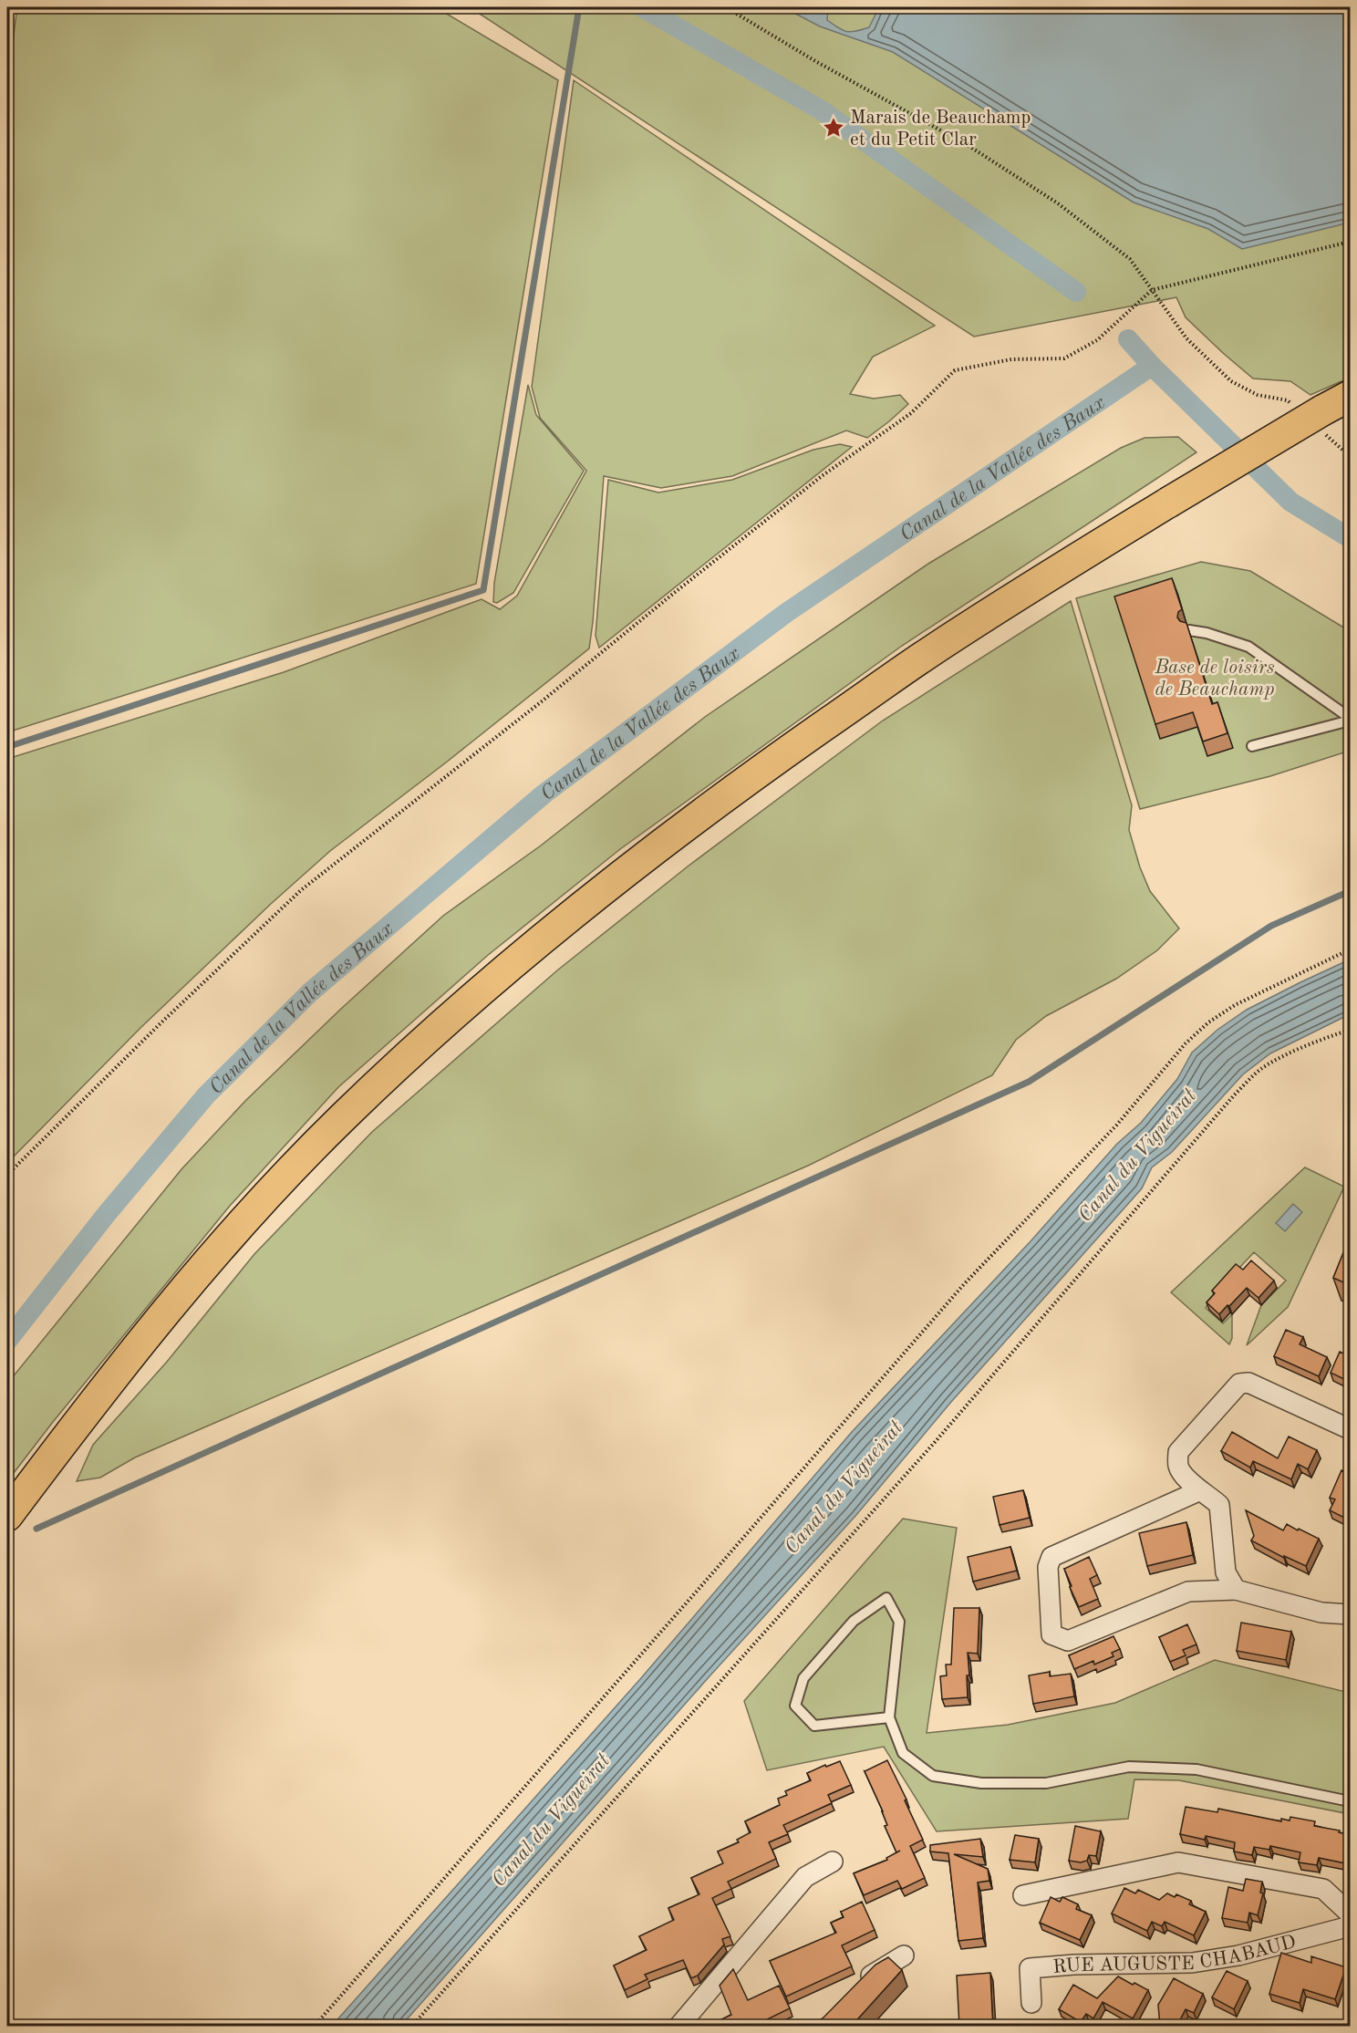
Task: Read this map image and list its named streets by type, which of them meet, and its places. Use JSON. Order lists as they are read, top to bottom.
{
  "streets": {
    "street": ["RUE AUGUSTE CHABAUD"]
  },
  "water": ["Canal de la Vallée des Baux", "Canal du Vigueirat"],
  "parks": ["Base de loisirs de Beauchamp"],
  "places": {
    "place": ["Marais de Beauchamp et du Petit Clar"]
  }
}
